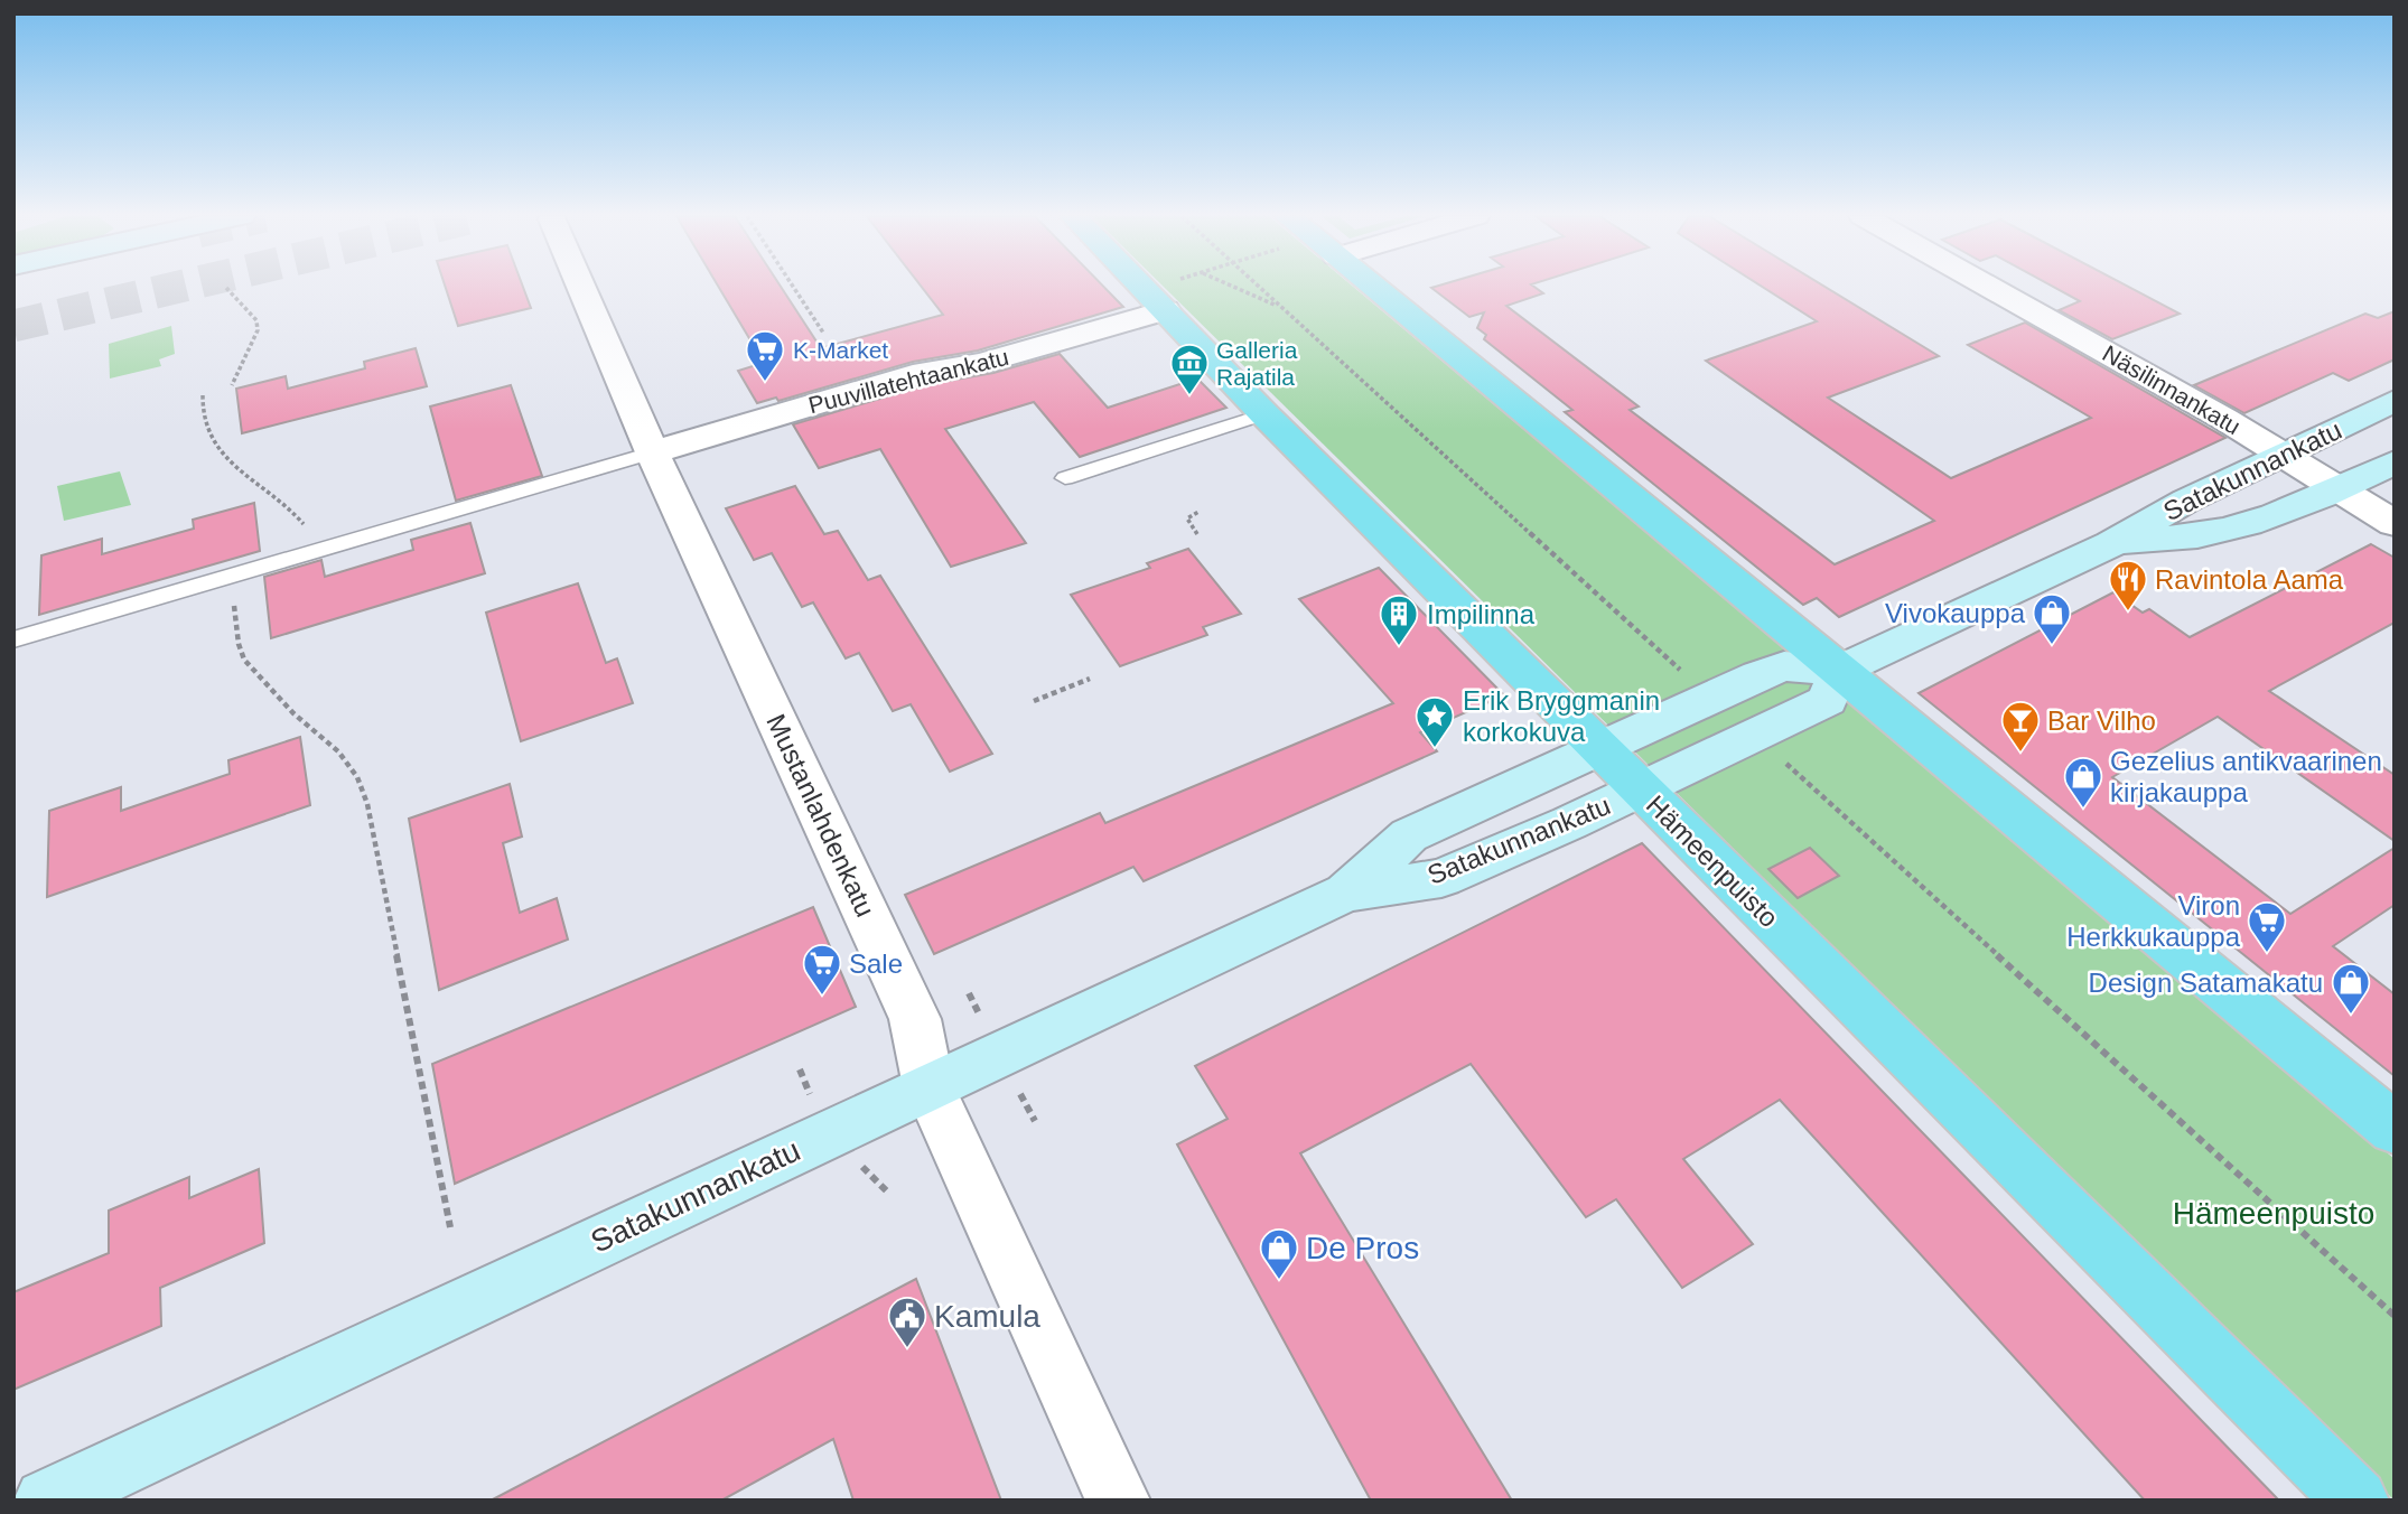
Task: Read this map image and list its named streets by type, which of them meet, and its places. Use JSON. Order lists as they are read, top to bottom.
{
  "streets": {
    "main road": ["Satakunnankatu", "Hämeenpuisto"],
    "street": ["Puuvillatehtaankatu", "Näsilinnankatu", "Mustanlahdenkatu"]
  },
  "crossings": [
    ["Puuvillatehtaankatu", "Mustanlahdenkatu"],
    ["Puuvillatehtaankatu", "Hämeenpuisto"],
    ["Näsilinnankatu", "Satakunnankatu"],
    ["Satakunnankatu", "Mustanlahdenkatu"],
    ["Satakunnankatu", "Hämeenpuisto"]
  ],
  "parks": ["Hämeenpuisto"],
  "places": {
    "supermarket": ["K-Market", "Viron Herkkukauppa", "Sale"],
    "museum": ["Galleria Rajatila"],
    "restaurant": ["Ravintola Aama"],
    "shop": [
      "Vivokauppa",
      "Gezelius antikvaarinen kirjakauppa",
      "Design Satamakatu",
      "De Pros"
    ],
    "building": ["Impilinna"],
    "place": ["Erik Bryggmanin korkokuva"],
    "bar": ["Bar Vilho"],
    "public building": ["Kamula"]
  }
}
